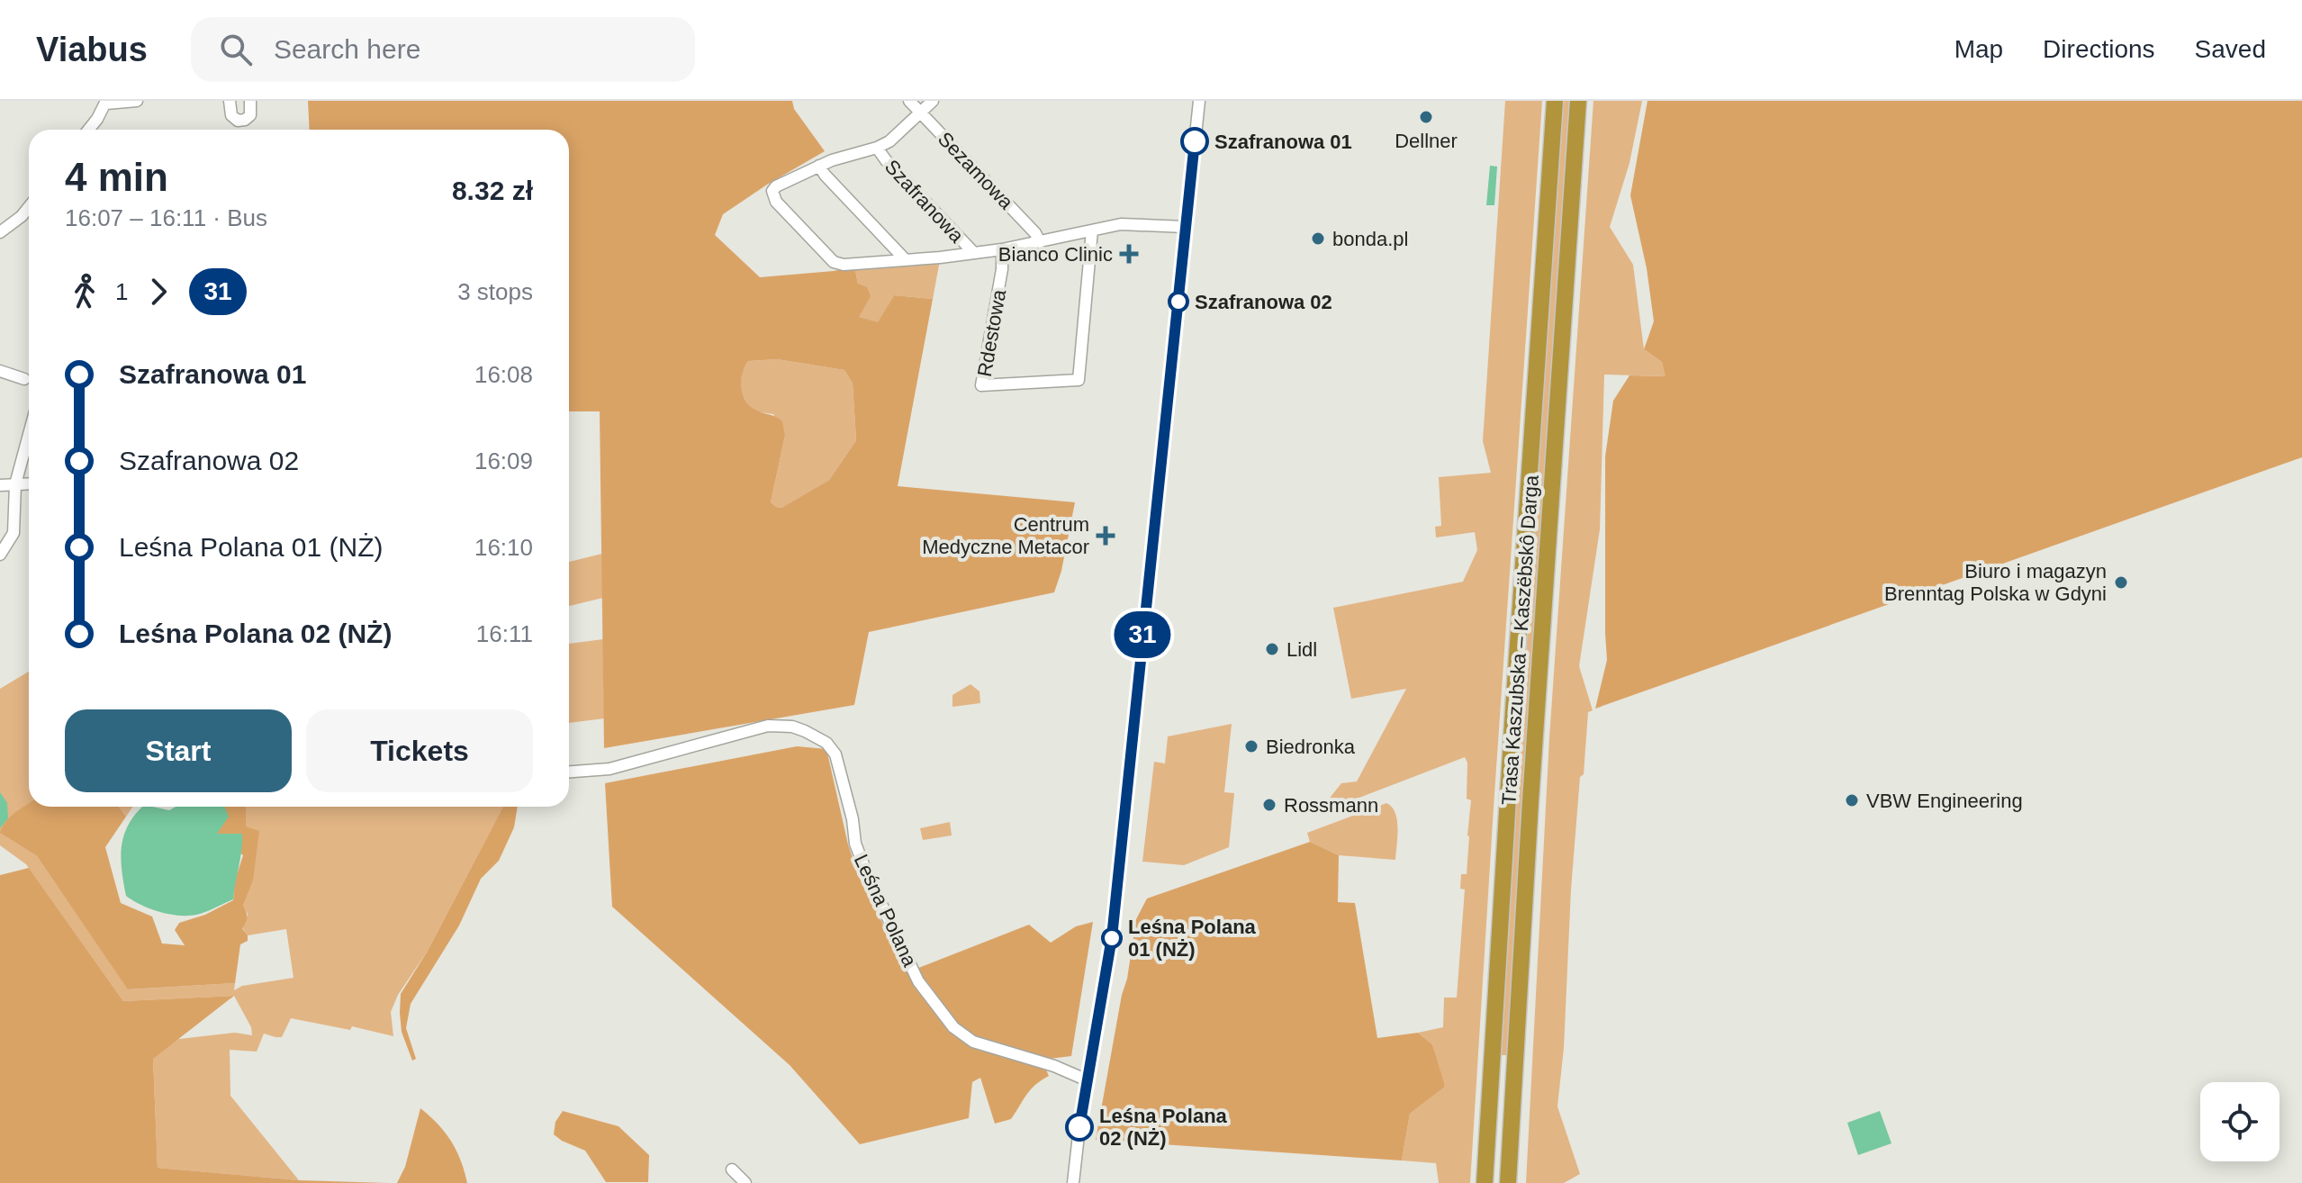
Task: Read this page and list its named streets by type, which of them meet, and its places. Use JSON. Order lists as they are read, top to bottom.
{
  "streets": {
    "highway": ["Trasa Kaszubska – Kaszëbskô Darga"],
    "street": [
      "Sezamowa",
      "Szafranowa",
      "Rdestowa",
      "Leśna Polana"
    ]
  },
  "crossings": [
    ["Sezamowa", "Szafranowa"],
    ["Szafranowa", "Rdestowa"]
  ],
  "places": {
    "other": [
      "Dellner",
      "Szafranowa 01",
      "bonda.pl",
      "Szafranowa 02",
      "Biuro i magazyn Brenntag Polska w Gdyni",
      "Lidl",
      "Biedronka",
      "VBW Engineering",
      "Rossmann",
      "Leśna Polana 01 (NŻ)",
      "Leśna Polana 02 (NŻ)"
    ],
    "health": ["Bianco Clinic", "Centrum Medyczne Metacor"]
  },
  "lines": ["bus line 31"],
  "page": {
    "header": "Viabus",
    "search": "Search here",
    "nav": ["Map", "Directions", "Saved"],
    "on_map": "31",
    "heading": ["4 min", "16:07 – 16:11 · Bus", "8.32 zł"],
    "legs": ["1", "31", "3 stops"],
    "list": [
      {
        "name": "Szafranowa 01",
        "value": "16:08"
      },
      {
        "name": "Szafranowa 02",
        "value": "16:09"
      },
      {
        "name": "Leśna Polana 01 (NŻ)",
        "value": "16:10"
      },
      {
        "name": "Leśna Polana 02 (NŻ)",
        "value": "16:11"
      }
    ],
    "buttons": ["Start", "Tickets"]
  }
}
